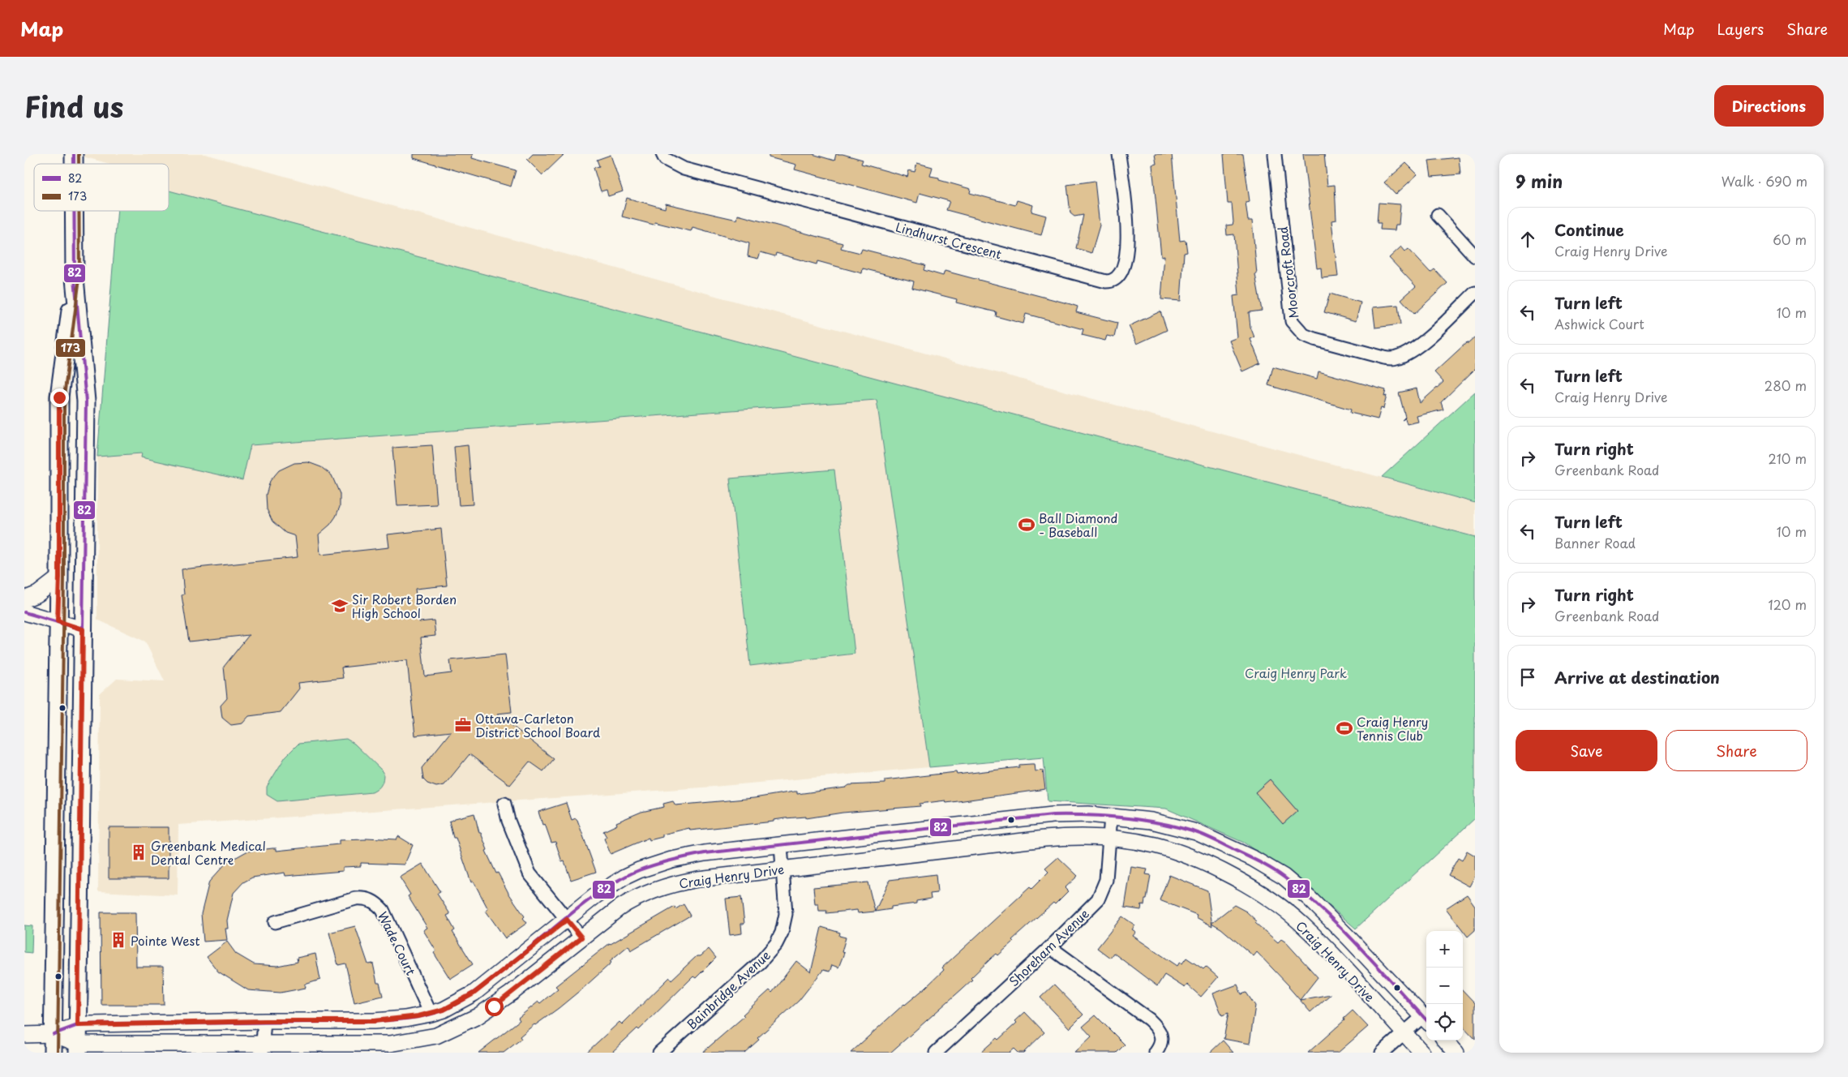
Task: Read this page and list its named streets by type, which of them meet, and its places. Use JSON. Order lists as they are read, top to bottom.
{
  "streets": {
    "street": [
      "Lindhurst Crescent",
      "Moorcroft Road",
      "Craig Henry Drive",
      "Wade Court",
      "Shoreham Avenue",
      "Bainbridge Avenue"
    ]
  },
  "crossings": [
    ["Craig Henry Drive", "Wade Court"],
    ["Craig Henry Drive", "Shoreham Avenue"],
    ["Craig Henry Drive", "Bainbridge Avenue"]
  ],
  "parks": ["Craig Henry Park"],
  "places": {
    "sports": ["Ball Diamond - Baseball", "Craig Henry Tennis Club"],
    "school or university": ["Sir Robert Borden High School"],
    "office": ["Ottawa-Carleton District School Board"],
    "building": ["Greenbank Medical Dental Centre", "Pointe West"]
  },
  "lines": ["transit line 82", "transit line 173"],
  "legend": ["82", "173"],
  "page": {
    "header": "Map",
    "nav": ["Map", "Layers", "Share"],
    "title": "Find us",
    "buttons": [
      "Directions",
      ["Save", "Share"]
    ],
    "heading": ["9 min", "Walk · 690 m"],
    "list": [
      ["Continue", "Craig Henry Drive", "60 m"],
      ["Turn left", "Ashwick Court", "10 m"],
      ["Turn left", "Craig Henry Drive", "280 m"],
      ["Turn right", "Greenbank Road", "210 m"],
      ["Turn left", "Banner Road", "10 m"],
      ["Turn right", "Greenbank Road", "120 m"],
      "Arrive at destination"
    ],
    "map_buttons": ["+", "−"]
  }
}
